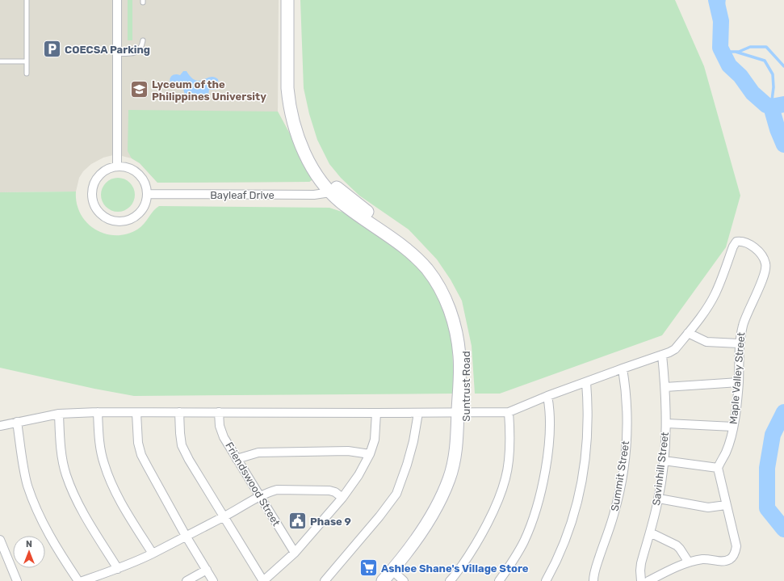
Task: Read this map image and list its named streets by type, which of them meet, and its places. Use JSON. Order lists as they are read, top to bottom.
{
  "streets": {
    "street": [
      "Bayleaf Drive",
      "Maple Valley Street",
      "Suntrust Road",
      "Savinhill Street",
      "Summit Street",
      "Friendswood Street"
    ]
  },
  "crossings": [
    ["Bayleaf Drive", "Suntrust Road"]
  ],
  "places": {
    "parking": ["COECSA Parking"],
    "school or university": ["Lyceum of the Philippines University"],
    "public building": ["Phase 9"],
    "supermarket": ["Ashlee Shane's Village Store"]
  },
  "north": "top"
}
